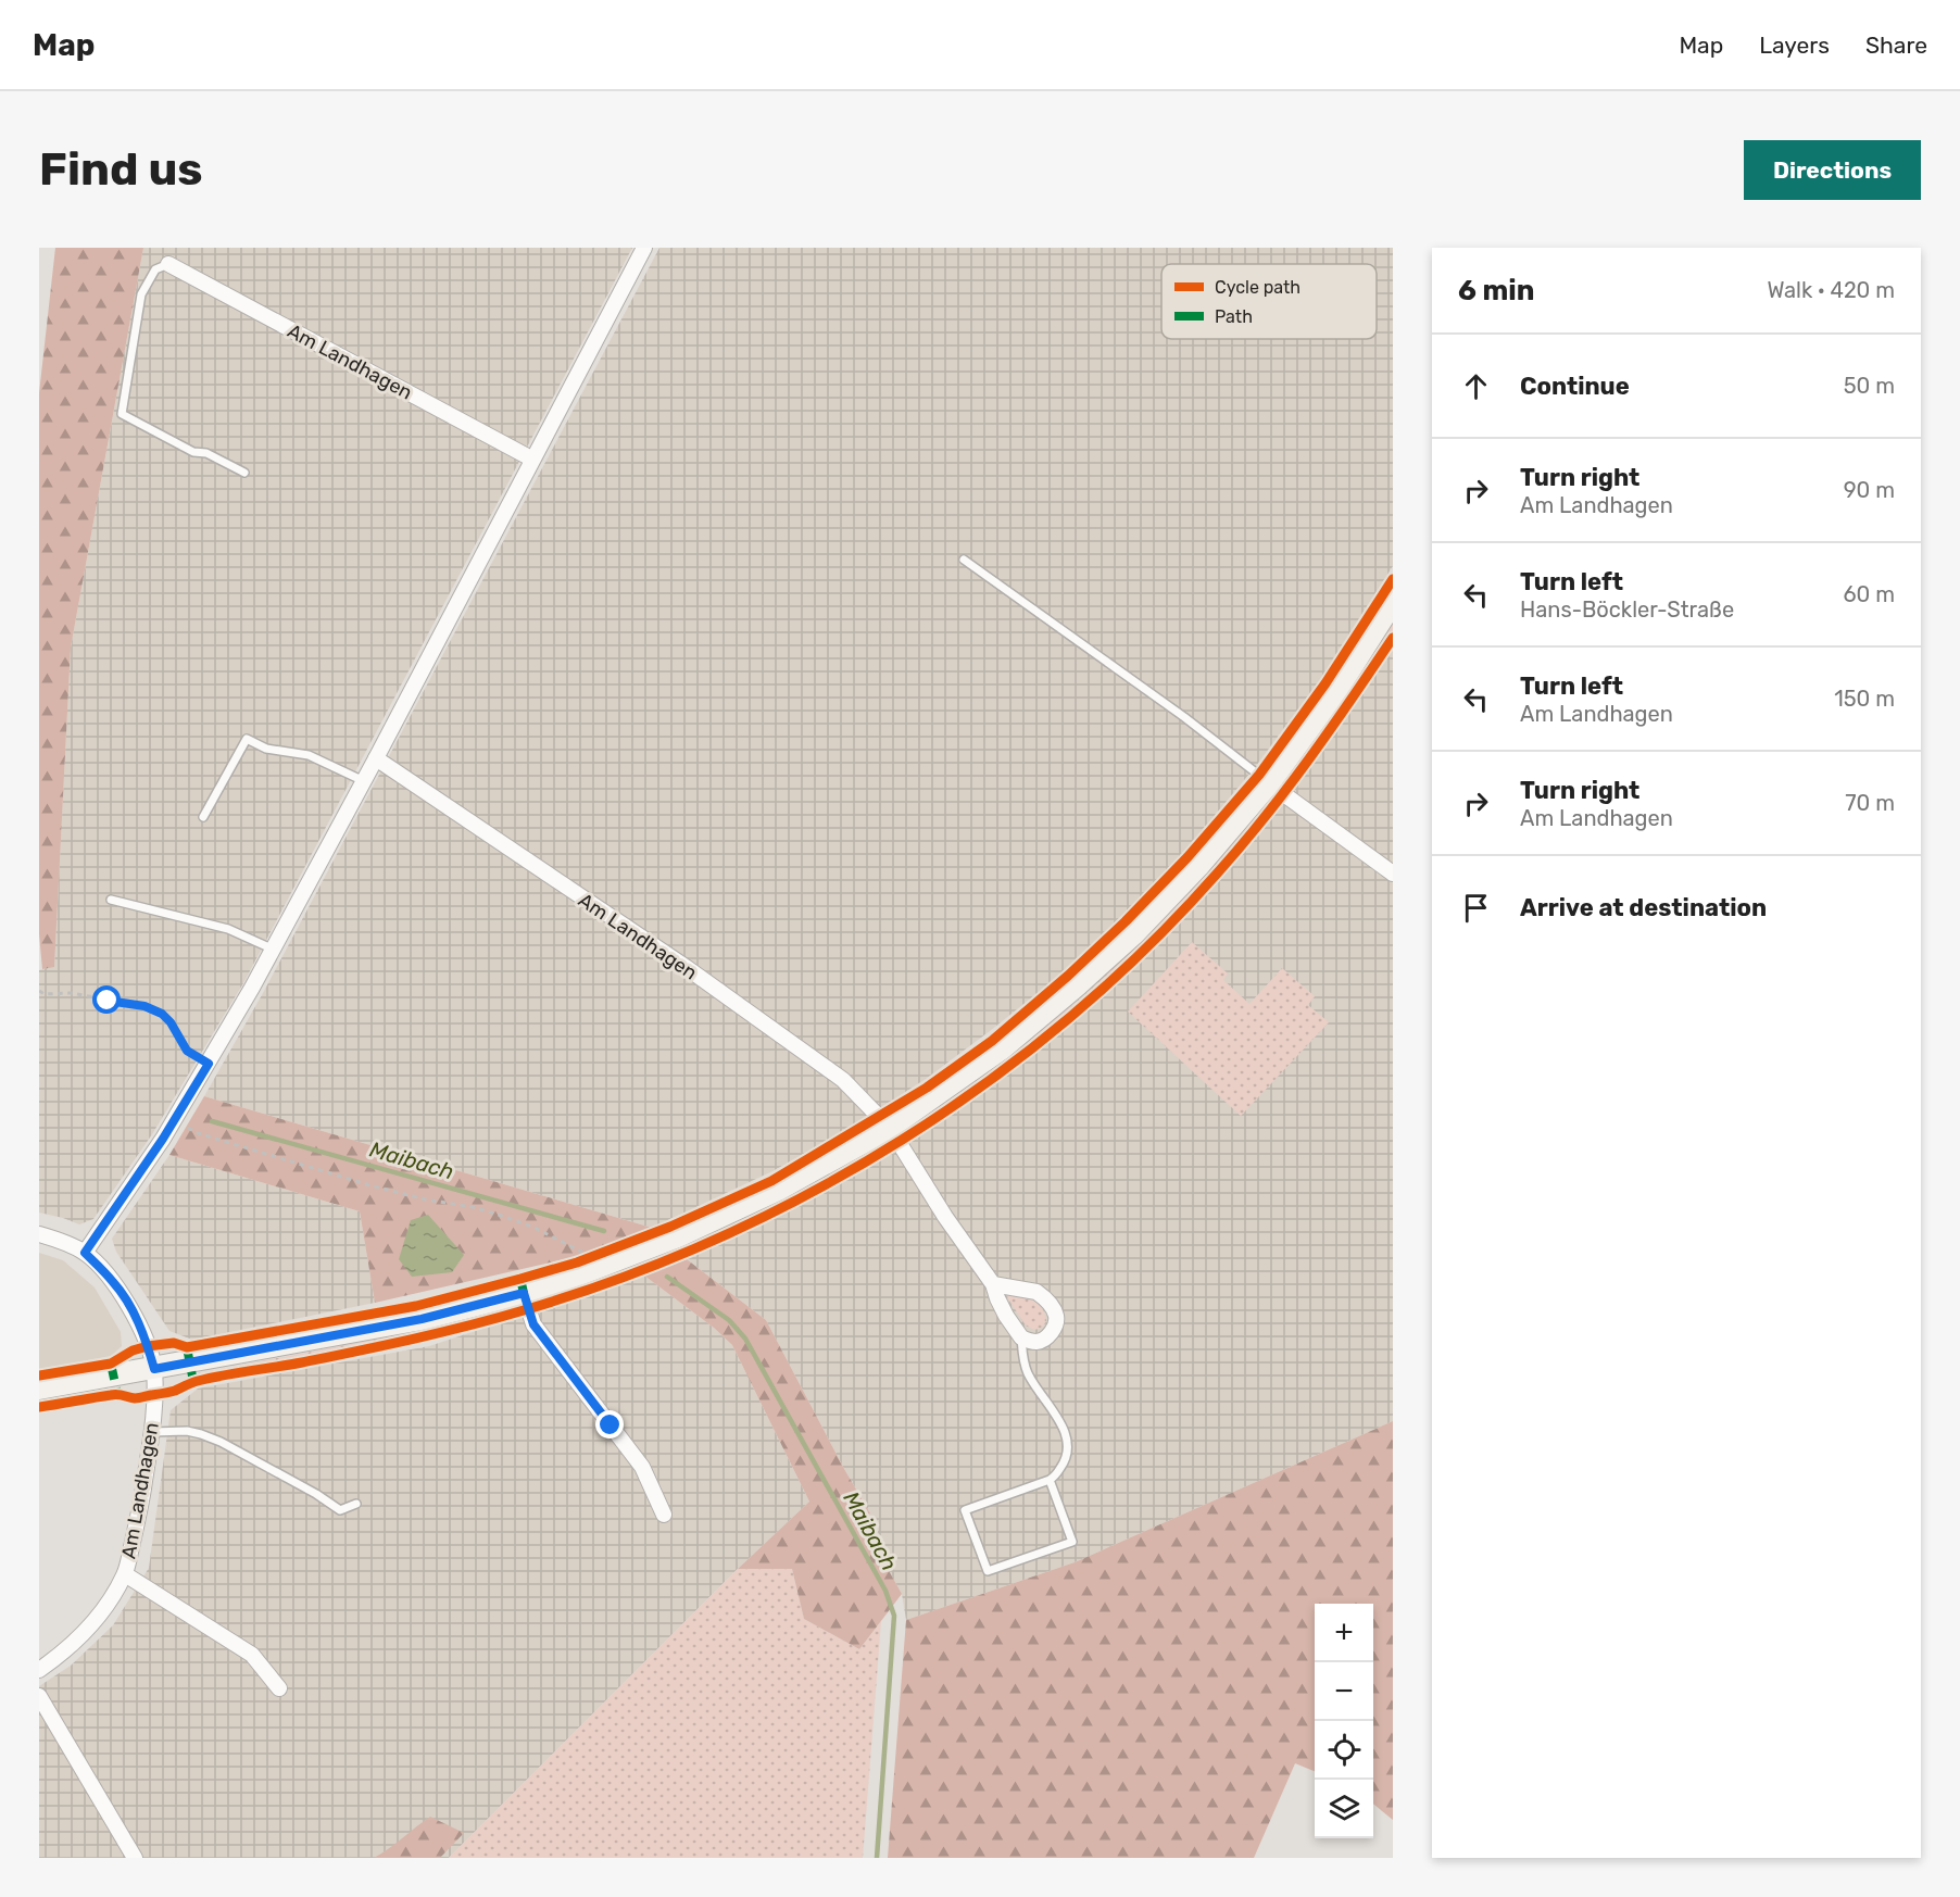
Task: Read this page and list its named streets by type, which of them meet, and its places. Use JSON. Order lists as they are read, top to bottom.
{
  "streets": {
    "street": ["Am Landhagen"]
  },
  "water": ["Maibach"],
  "legend": ["Cycle path", "Path"],
  "page": {
    "header": "Map",
    "nav": ["Map", "Layers", "Share"],
    "buttons": "Directions",
    "title": "Find us",
    "heading": ["6 min", "Walk · 420 m"],
    "list": [
      ["Continue", "50 m"],
      ["Turn right", "Am Landhagen", "90 m"],
      ["Turn left", "Hans-Böckler-Straße", "60 m"],
      ["Turn left", "Am Landhagen", "150 m"],
      ["Turn right", "Am Landhagen", "70 m"],
      "Arrive at destination"
    ],
    "map_buttons": ["+", "−"]
  }
}
